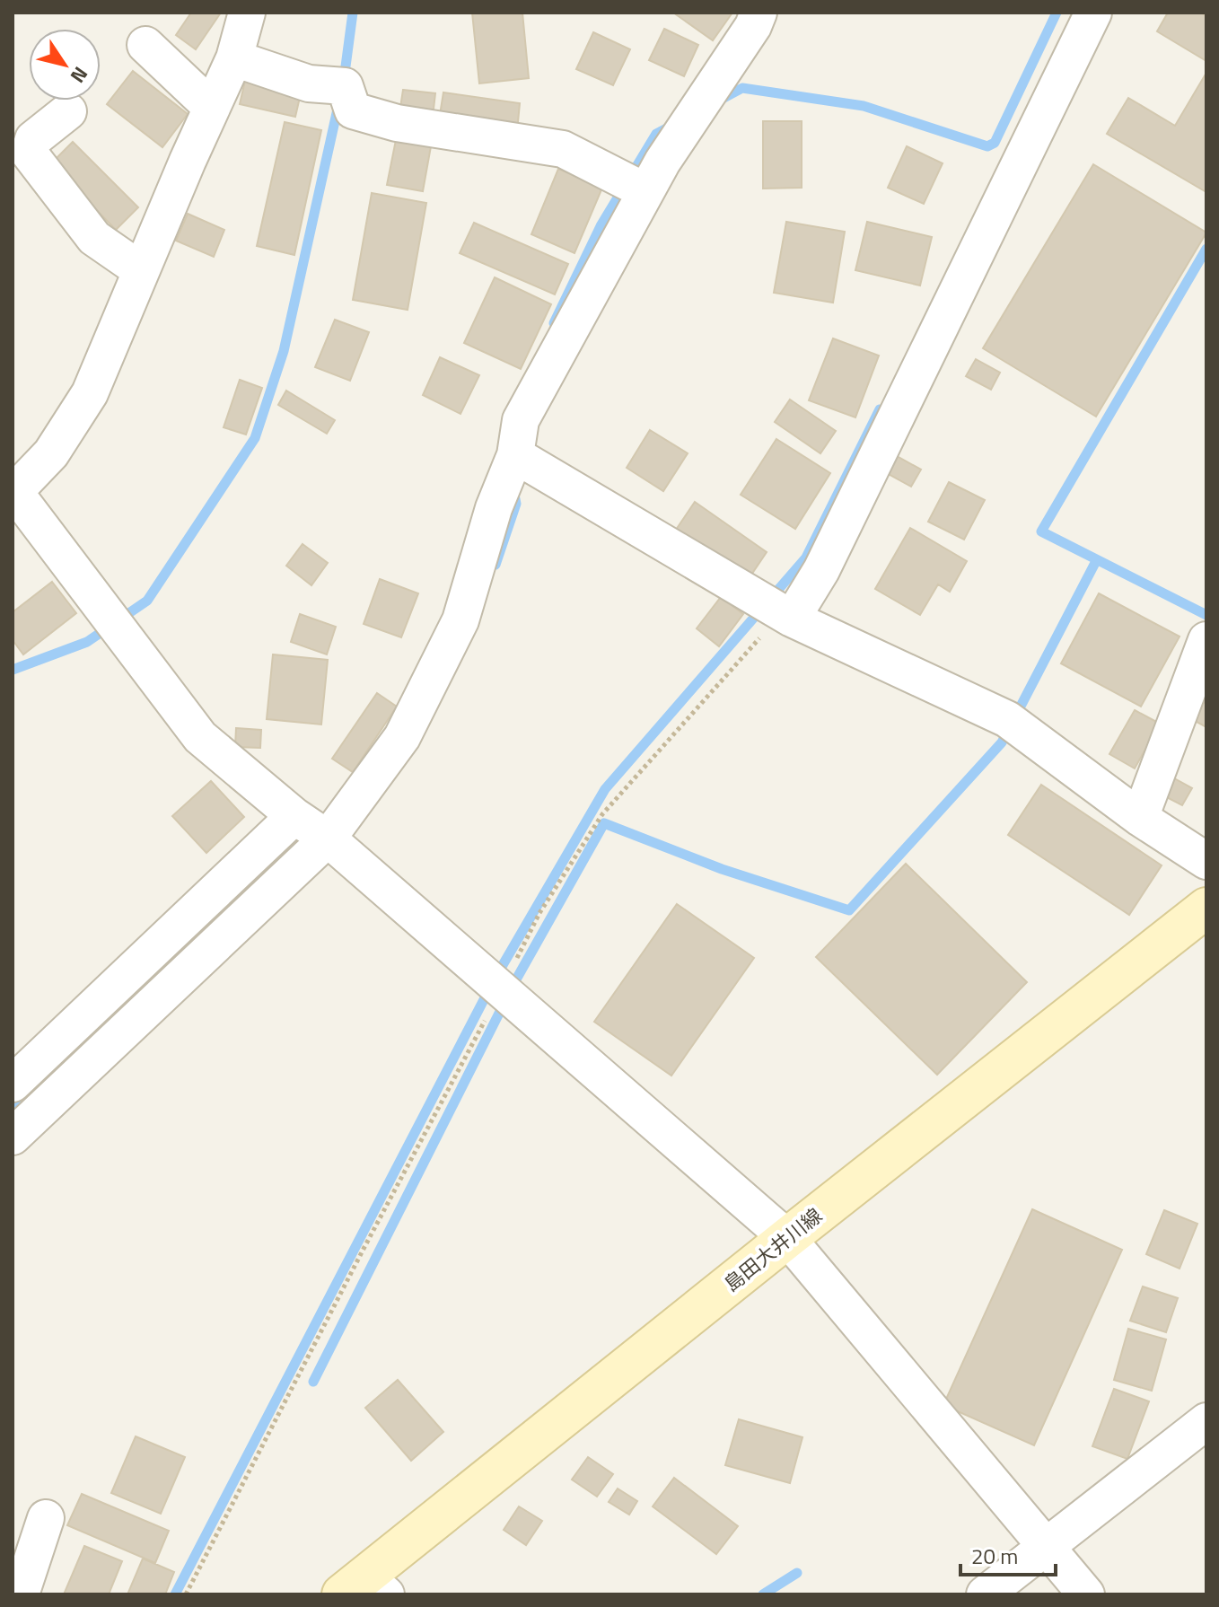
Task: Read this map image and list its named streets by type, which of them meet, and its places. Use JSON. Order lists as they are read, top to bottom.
{
  "streets": {
    "main road": ["島田大井川線"]
  },
  "scale_bar": "20 m",
  "north": "bottom right"
}
